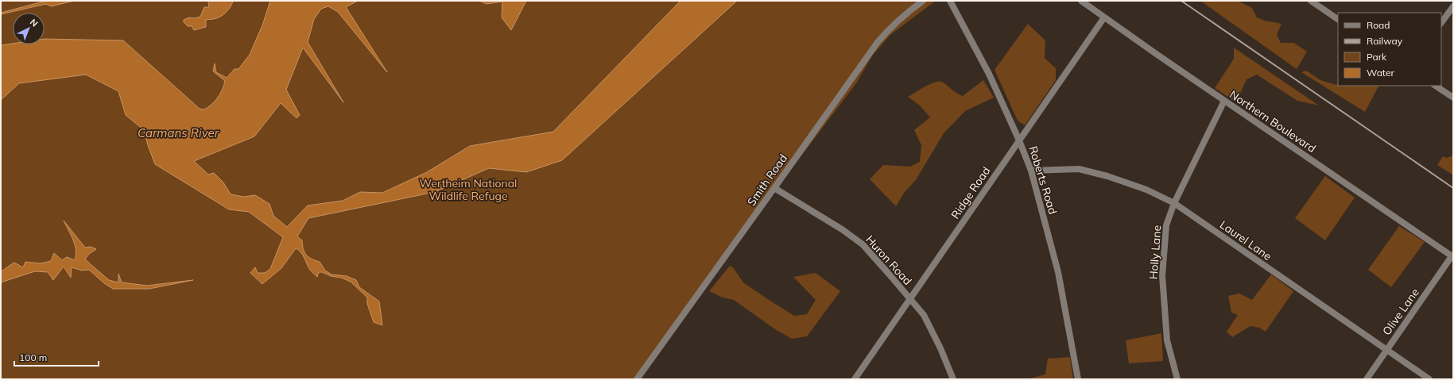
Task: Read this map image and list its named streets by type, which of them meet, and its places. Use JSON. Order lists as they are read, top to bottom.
{
  "streets": {
    "street": [
      "Northern Boulevard",
      "Smith Road",
      "Roberts Road",
      "Ridge Road",
      "Laurel Lane",
      "Holly Lane",
      "Huron Road",
      "Olive Lane"
    ]
  },
  "crossings": [
    ["Northern Boulevard", "Ridge Road"],
    ["Northern Boulevard", "Holly Lane"],
    ["Northern Boulevard", "Olive Lane"],
    ["Smith Road", "Huron Road"],
    ["Roberts Road", "Ridge Road"],
    ["Roberts Road", "Laurel Lane"],
    ["Ridge Road", "Huron Road"],
    ["Laurel Lane", "Holly Lane"],
    ["Laurel Lane", "Olive Lane"]
  ],
  "water": ["Carmans River"],
  "parks": ["Wertheim National Wildlife Refuge"],
  "legend": [
    "Road",
    "Railway",
    "Park",
    "Water"
  ],
  "scale_bar": "100 m",
  "north": "top right"
}
